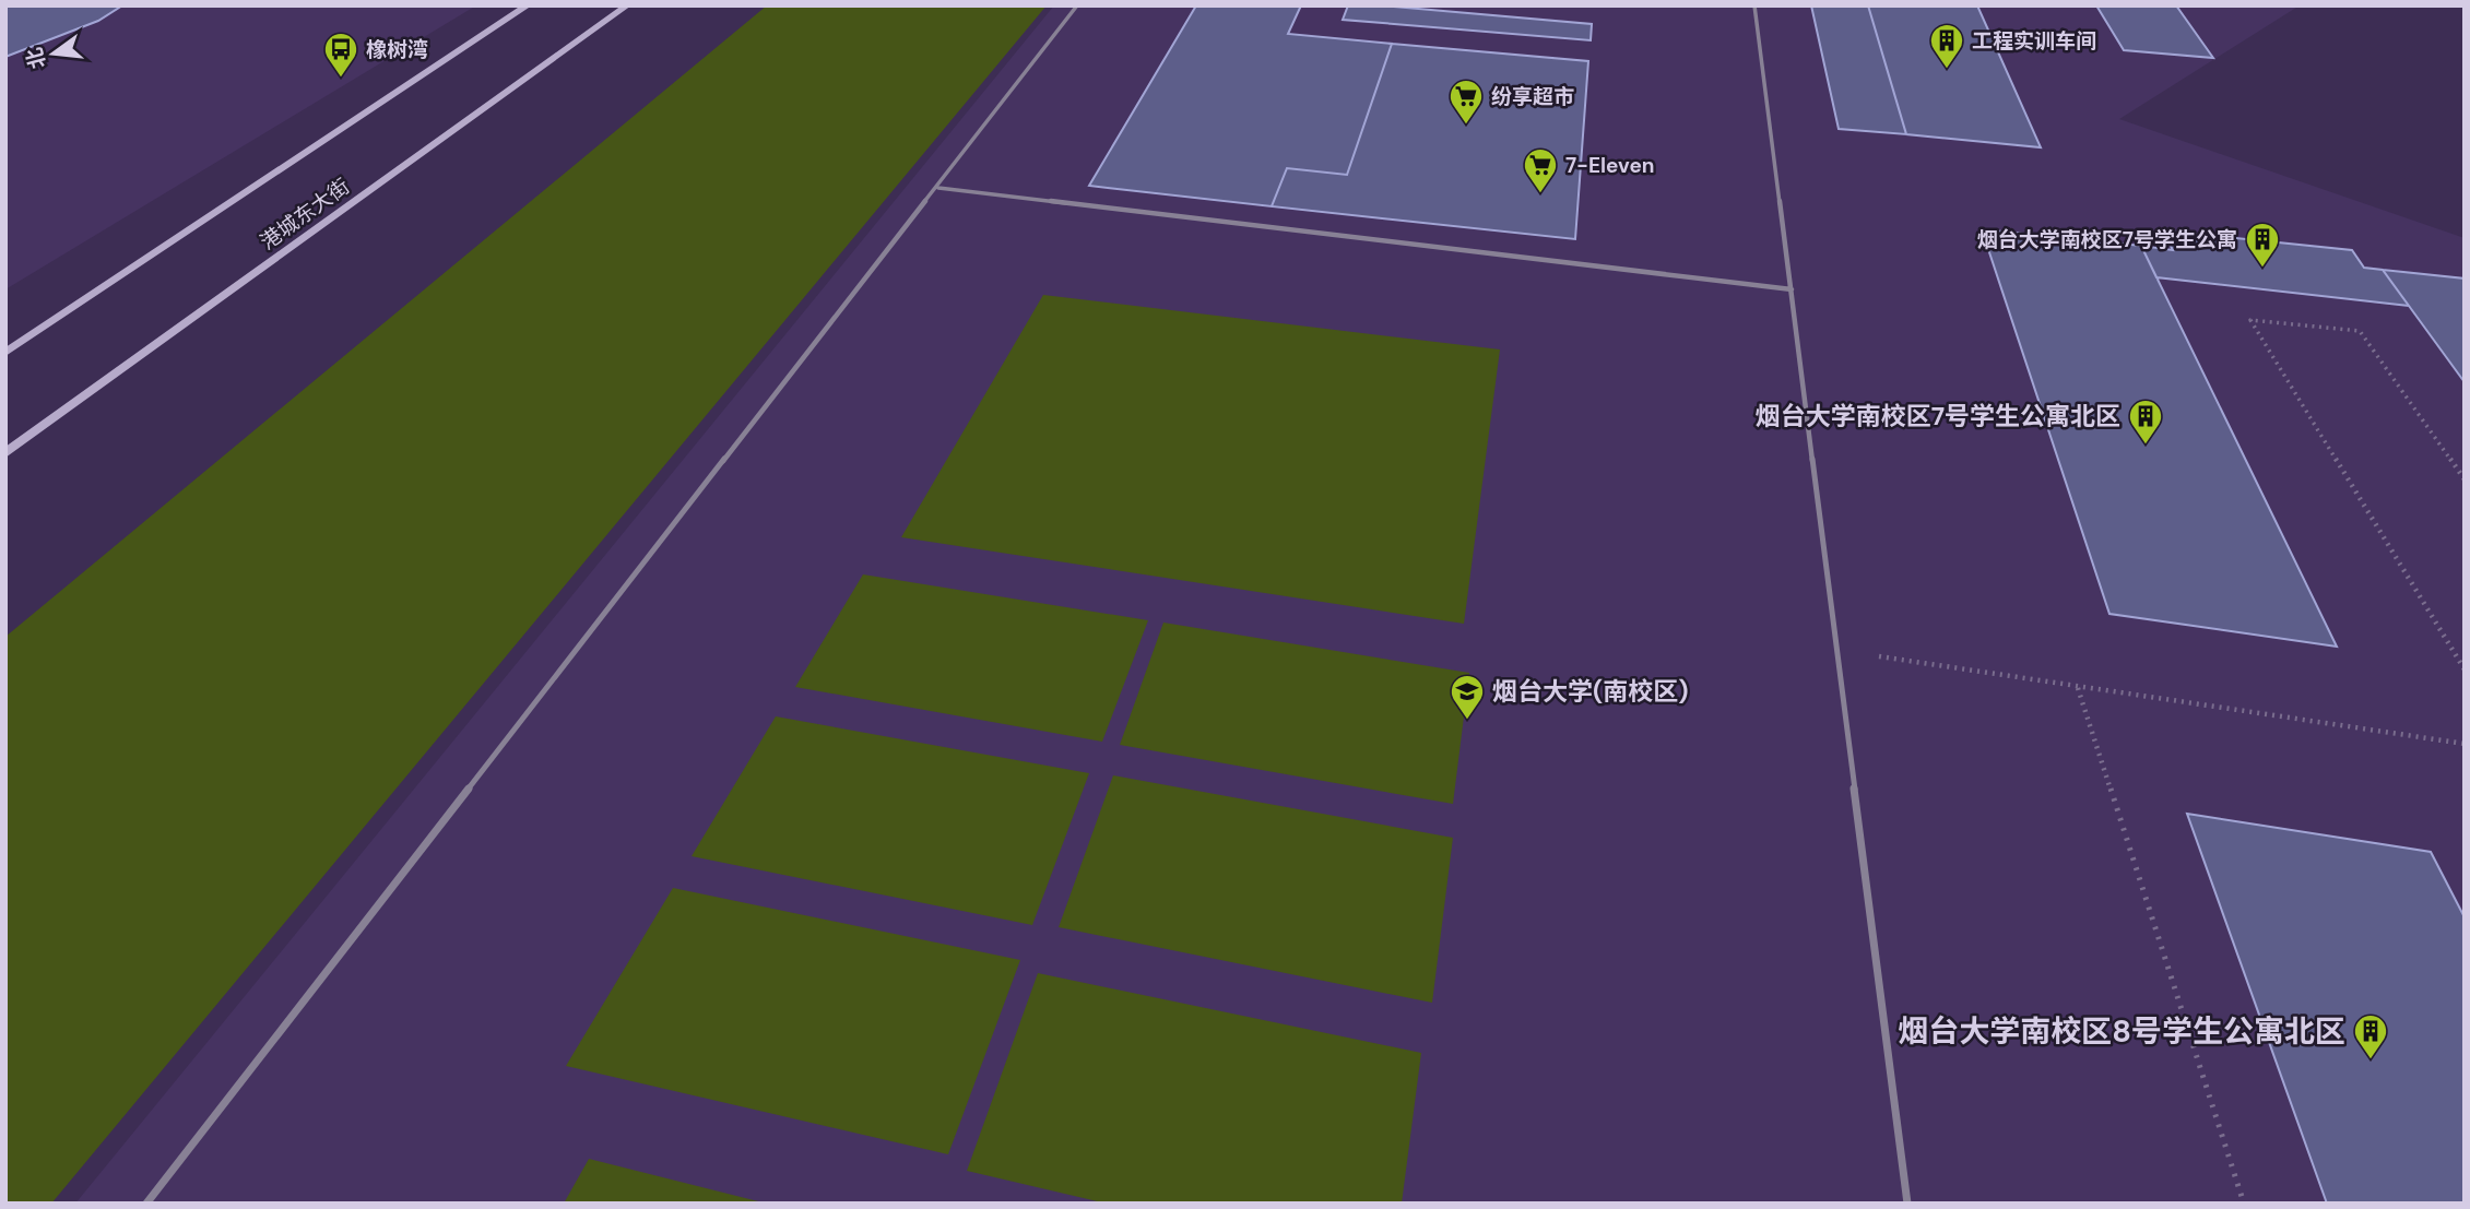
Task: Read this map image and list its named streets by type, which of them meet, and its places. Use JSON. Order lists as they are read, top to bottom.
{
  "streets": {
    "main road": ["港城东大街"]
  },
  "places": {
    "building": [
      "工程实训车间",
      "烟台大学南校区7号学生公寓",
      "烟台大学南校区7号学生公寓北区",
      "烟台大学南校区8号学生公寓北区"
    ],
    "bus stop": ["橡树湾"],
    "supermarket": ["纷享超市", "7-Eleven"],
    "school or university": ["烟台大学(南校区)"]
  },
  "north": "left"
}
